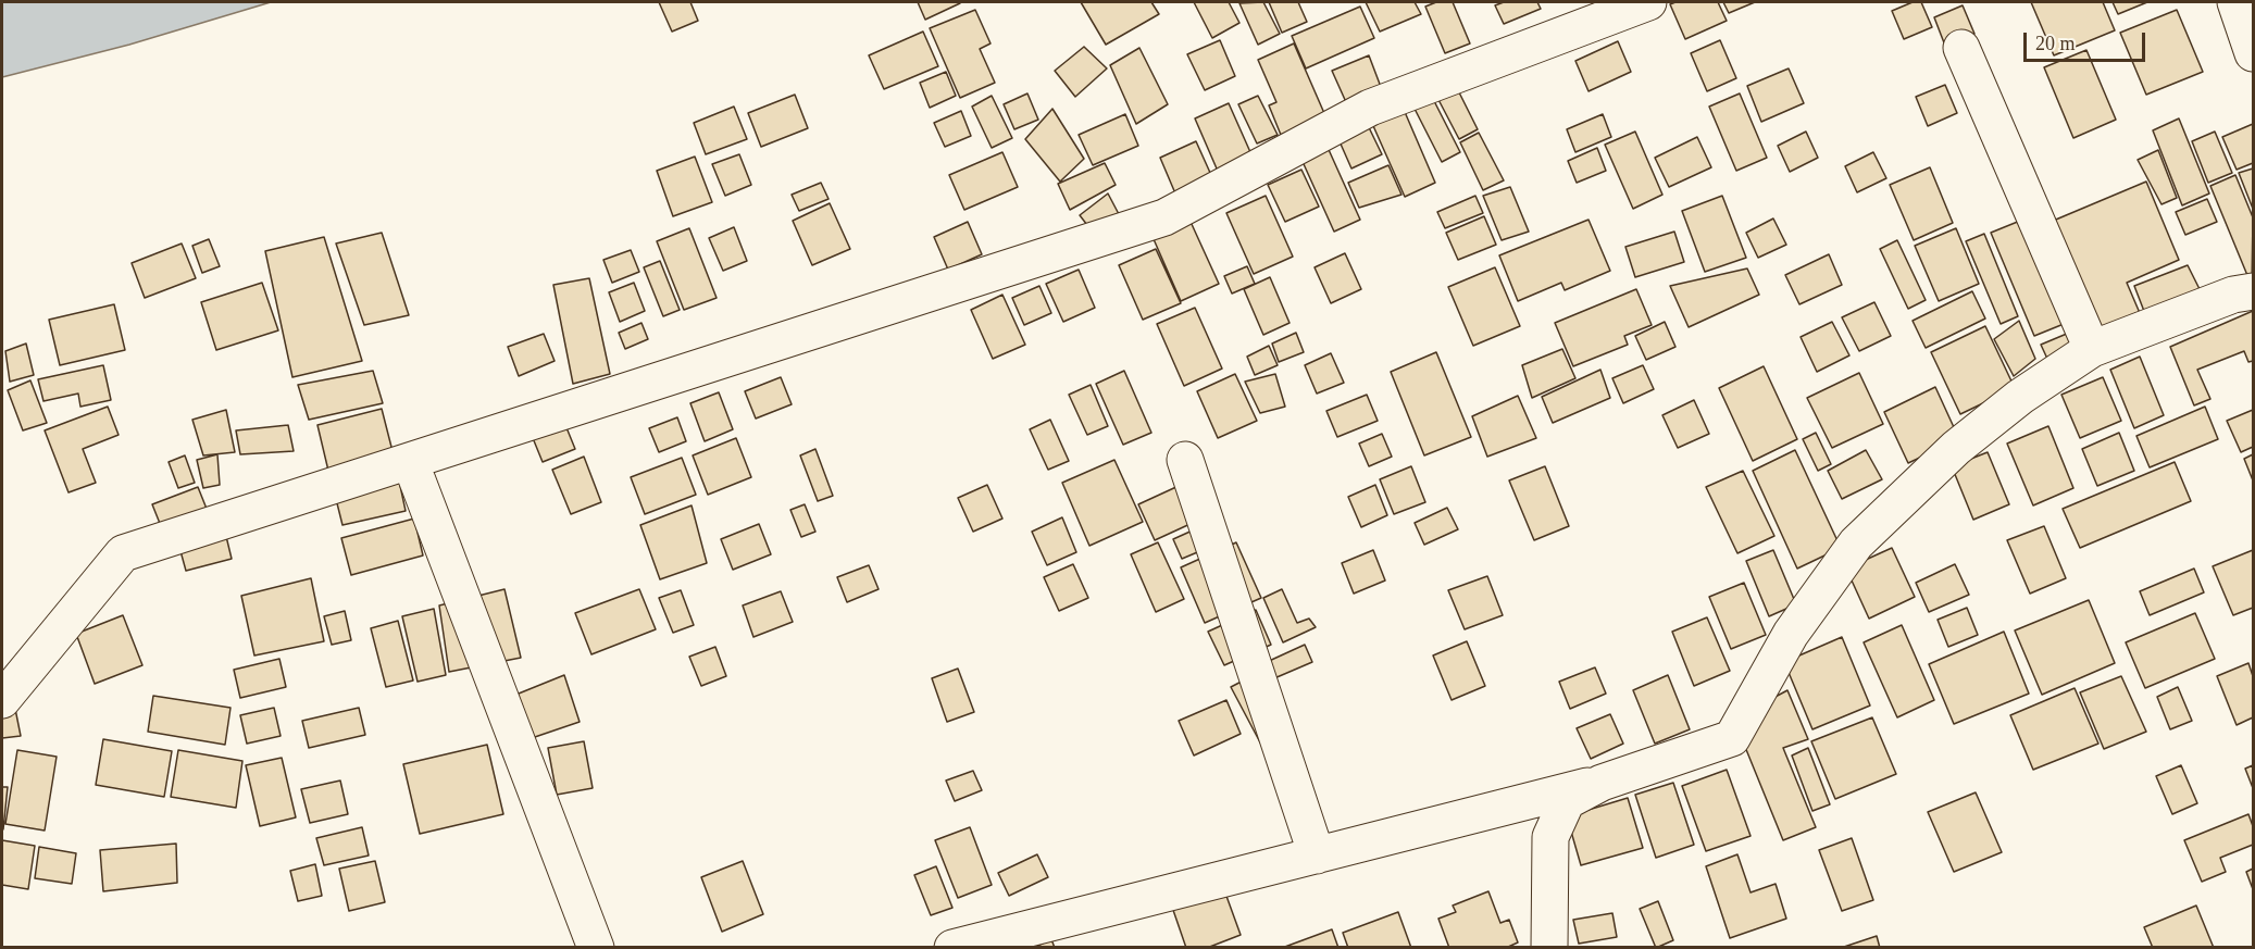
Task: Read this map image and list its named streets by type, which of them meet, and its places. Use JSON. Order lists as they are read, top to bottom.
{
  "scale_bar": "20 m"
}
